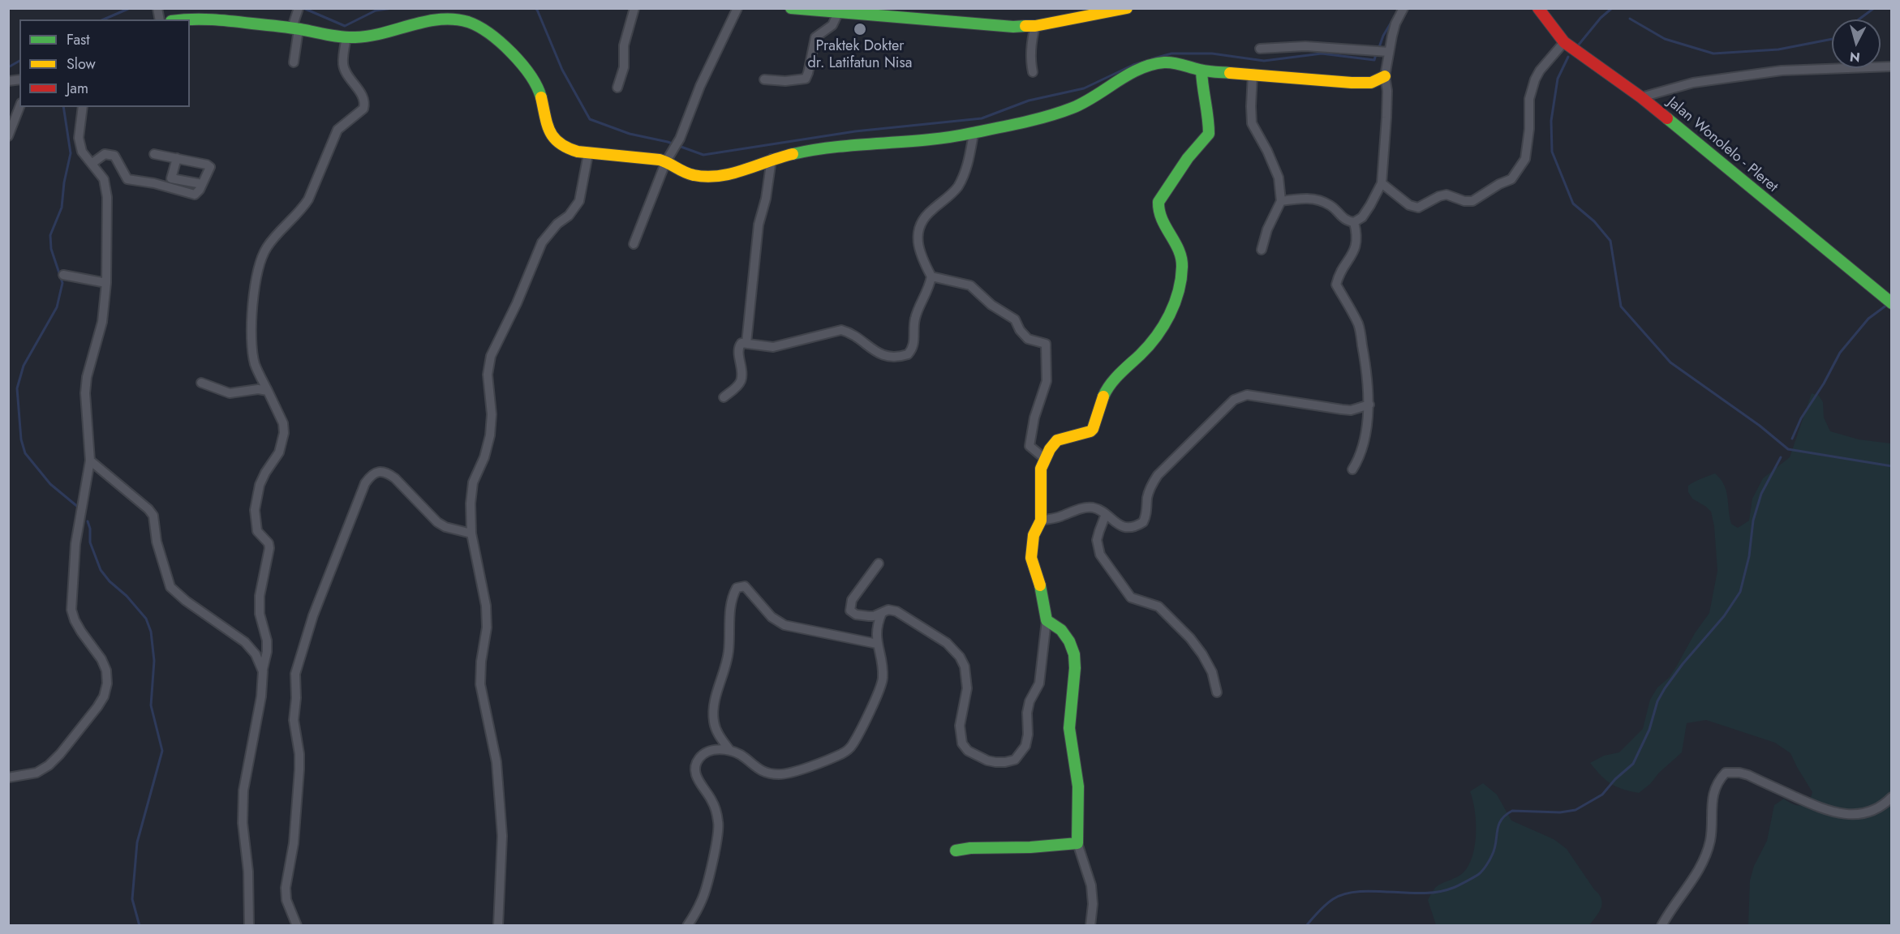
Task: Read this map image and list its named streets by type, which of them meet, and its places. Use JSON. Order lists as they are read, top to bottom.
{
  "streets": {
    "street": ["Jalan Wonolelo - Pleret"]
  },
  "places": ["Praktek Dokter dr. Latifatun Nisa"],
  "legend": ["Fast", "Slow", "Jam"],
  "north": "bottom"
}
